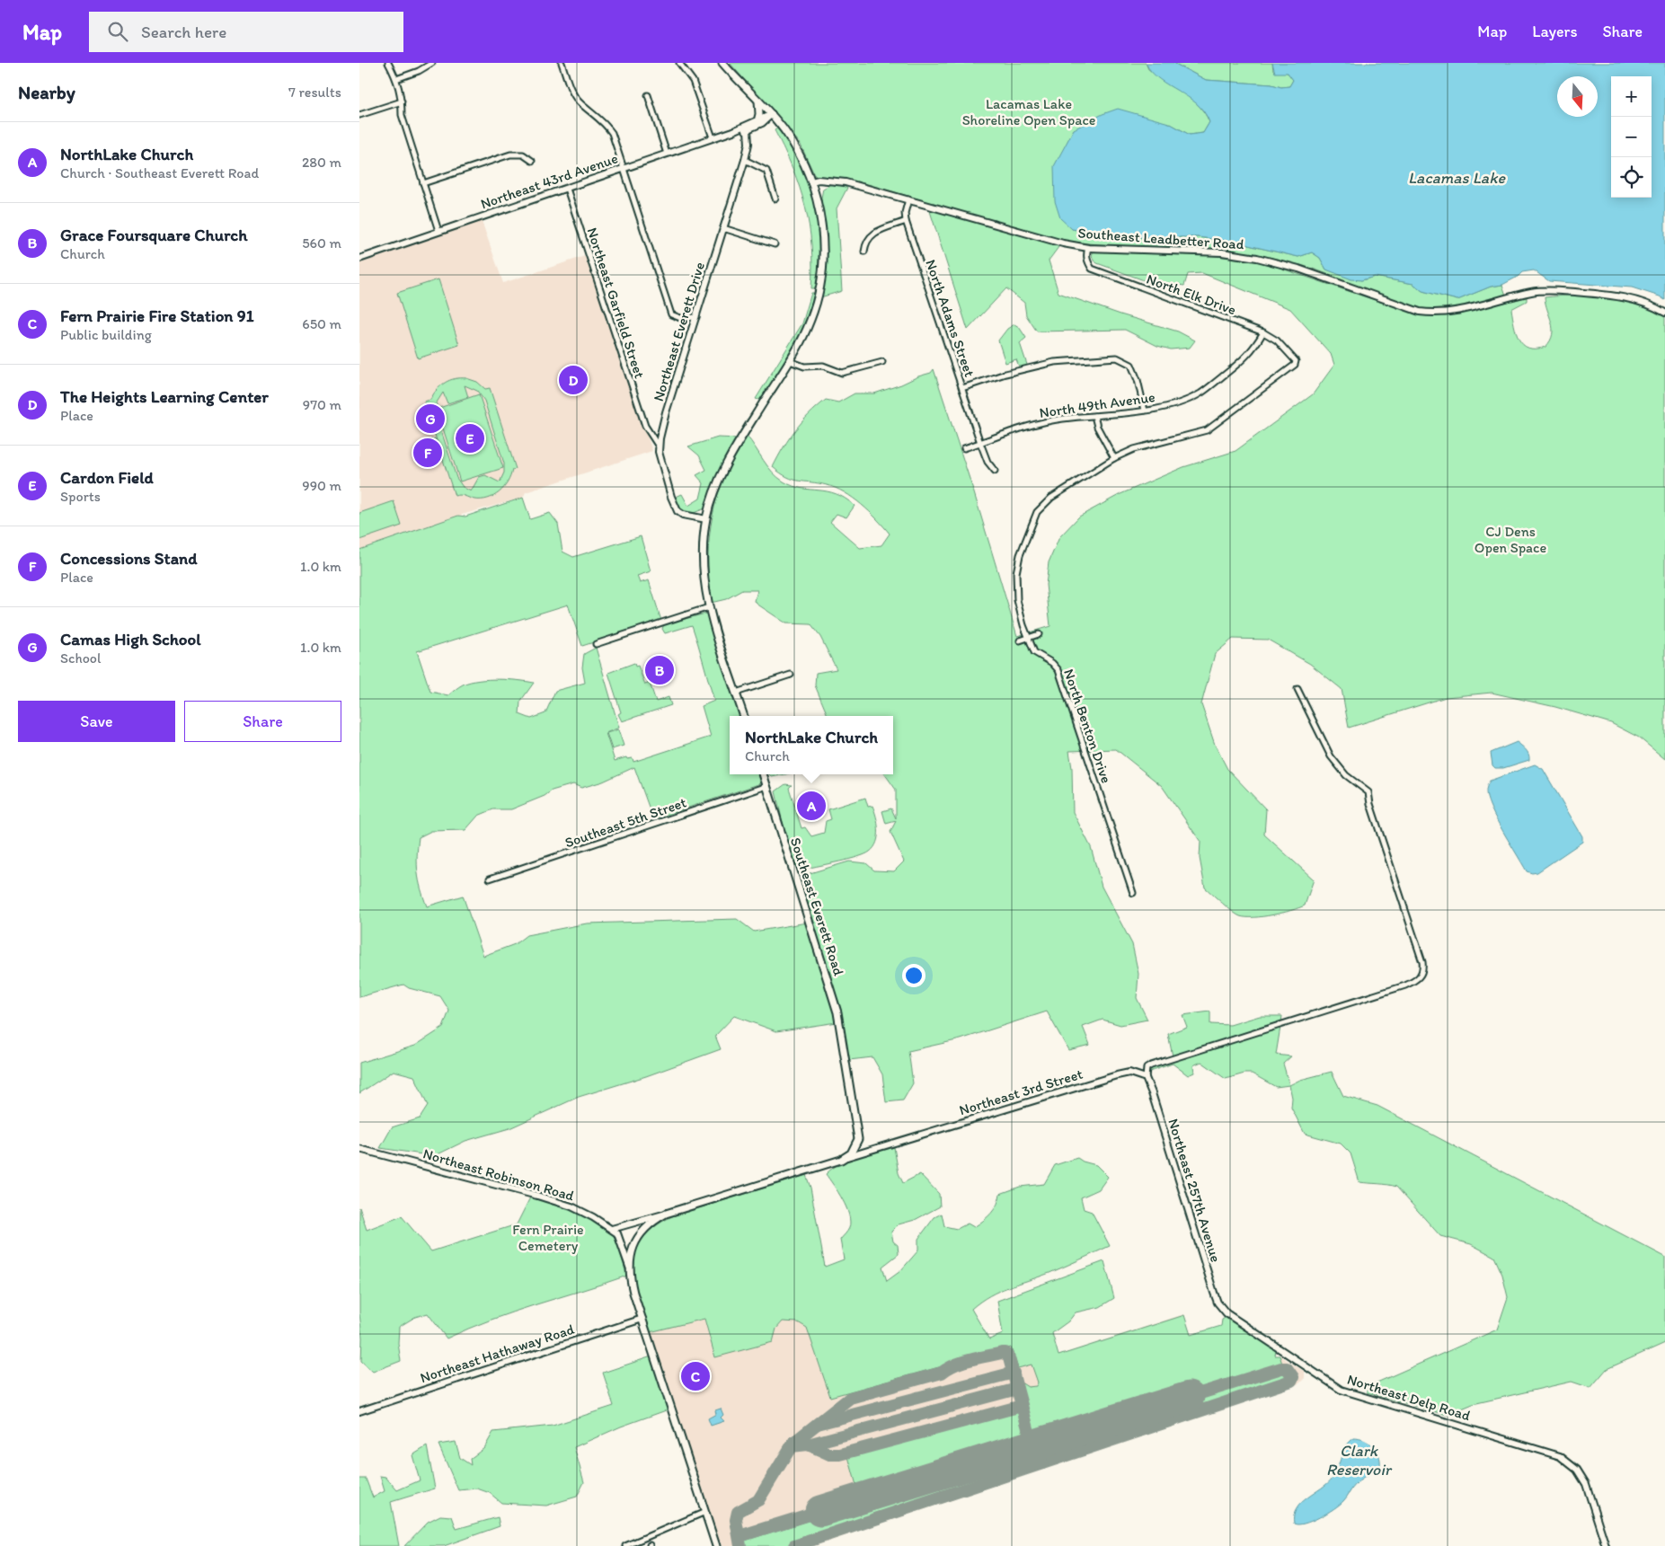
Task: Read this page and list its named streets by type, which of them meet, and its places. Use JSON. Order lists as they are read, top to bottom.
{
  "streets": {
    "main road": ["Southeast Everett Road", "Northeast 3rd Street"],
    "street": [
      "Northeast 43rd Avenue",
      "Southeast Leadbetter Road",
      "North Elk Drive",
      "Northeast Garfield Street",
      "North Adams Street",
      "Northeast Everett Drive",
      "North 49th Avenue",
      "North Benton Drive",
      "Southeast 5th Street",
      "Northeast Robinson Road",
      "Northeast 257th Avenue",
      "Northeast Hathaway Road",
      "Northeast Delp Road"
    ]
  },
  "crossings": [
    ["Northeast 43rd Avenue", "Northeast Garfield Street"],
    ["Northeast 43rd Avenue", "Northeast Everett Drive"],
    ["Southeast Leadbetter Road", "North Elk Drive"],
    ["Southeast Leadbetter Road", "North Adams Street"],
    ["North Elk Drive", "North 49th Avenue"],
    ["North Elk Drive", "North Benton Drive"],
    ["Northeast Garfield Street", "Northeast Everett Drive"],
    ["North Adams Street", "North 49th Avenue"],
    ["Southeast 5th Street", "Southeast Everett Road"],
    ["Southeast Everett Road", "Northeast 3rd Street"],
    ["Northeast 3rd Street", "Northeast Robinson Road"],
    ["Northeast 3rd Street", "Northeast 257th Avenue"],
    ["Northeast 257th Avenue", "Northeast Delp Road"]
  ],
  "water": ["Lacamas Lake", "Clark Reservoir"],
  "parks": ["Lacamas Lake Shoreline Open Space", "CJ Dens Open Space", "Fern Prairie Cemetery"],
  "north": "bottom",
  "page": {
    "header": "Map",
    "search": "Search here",
    "nav": ["Map", "Layers", "Share"],
    "heading": ["Nearby", "7 results"],
    "map_buttons": ["+", "−"],
    "list": [
      {
        "mark": "A",
        "name": "NorthLake Church",
        "note": "Church · Southeast Everett Road",
        "value": "280 m"
      },
      {
        "mark": "B",
        "name": "Grace Foursquare Church",
        "note": "Church",
        "value": "560 m"
      },
      {
        "mark": "C",
        "name": "Fern Prairie Fire Station 91",
        "note": "Public building",
        "value": "650 m"
      },
      {
        "mark": "D",
        "name": "The Heights Learning Center",
        "note": "Place",
        "value": "970 m"
      },
      {
        "mark": "E",
        "name": "Cardon Field",
        "note": "Sports",
        "value": "990 m"
      },
      {
        "mark": "F",
        "name": "Concessions Stand",
        "note": "Place",
        "value": "1.0 km"
      },
      {
        "mark": "G",
        "name": "Camas High School",
        "note": "School",
        "value": "1.0 km"
      }
    ],
    "pins": [
      "D",
      "G",
      "E",
      "F",
      "B",
      "A",
      "C"
    ],
    "buttons": ["Save", "Share"],
    "popup": ["NorthLake Church", "Church"]
  }
}
